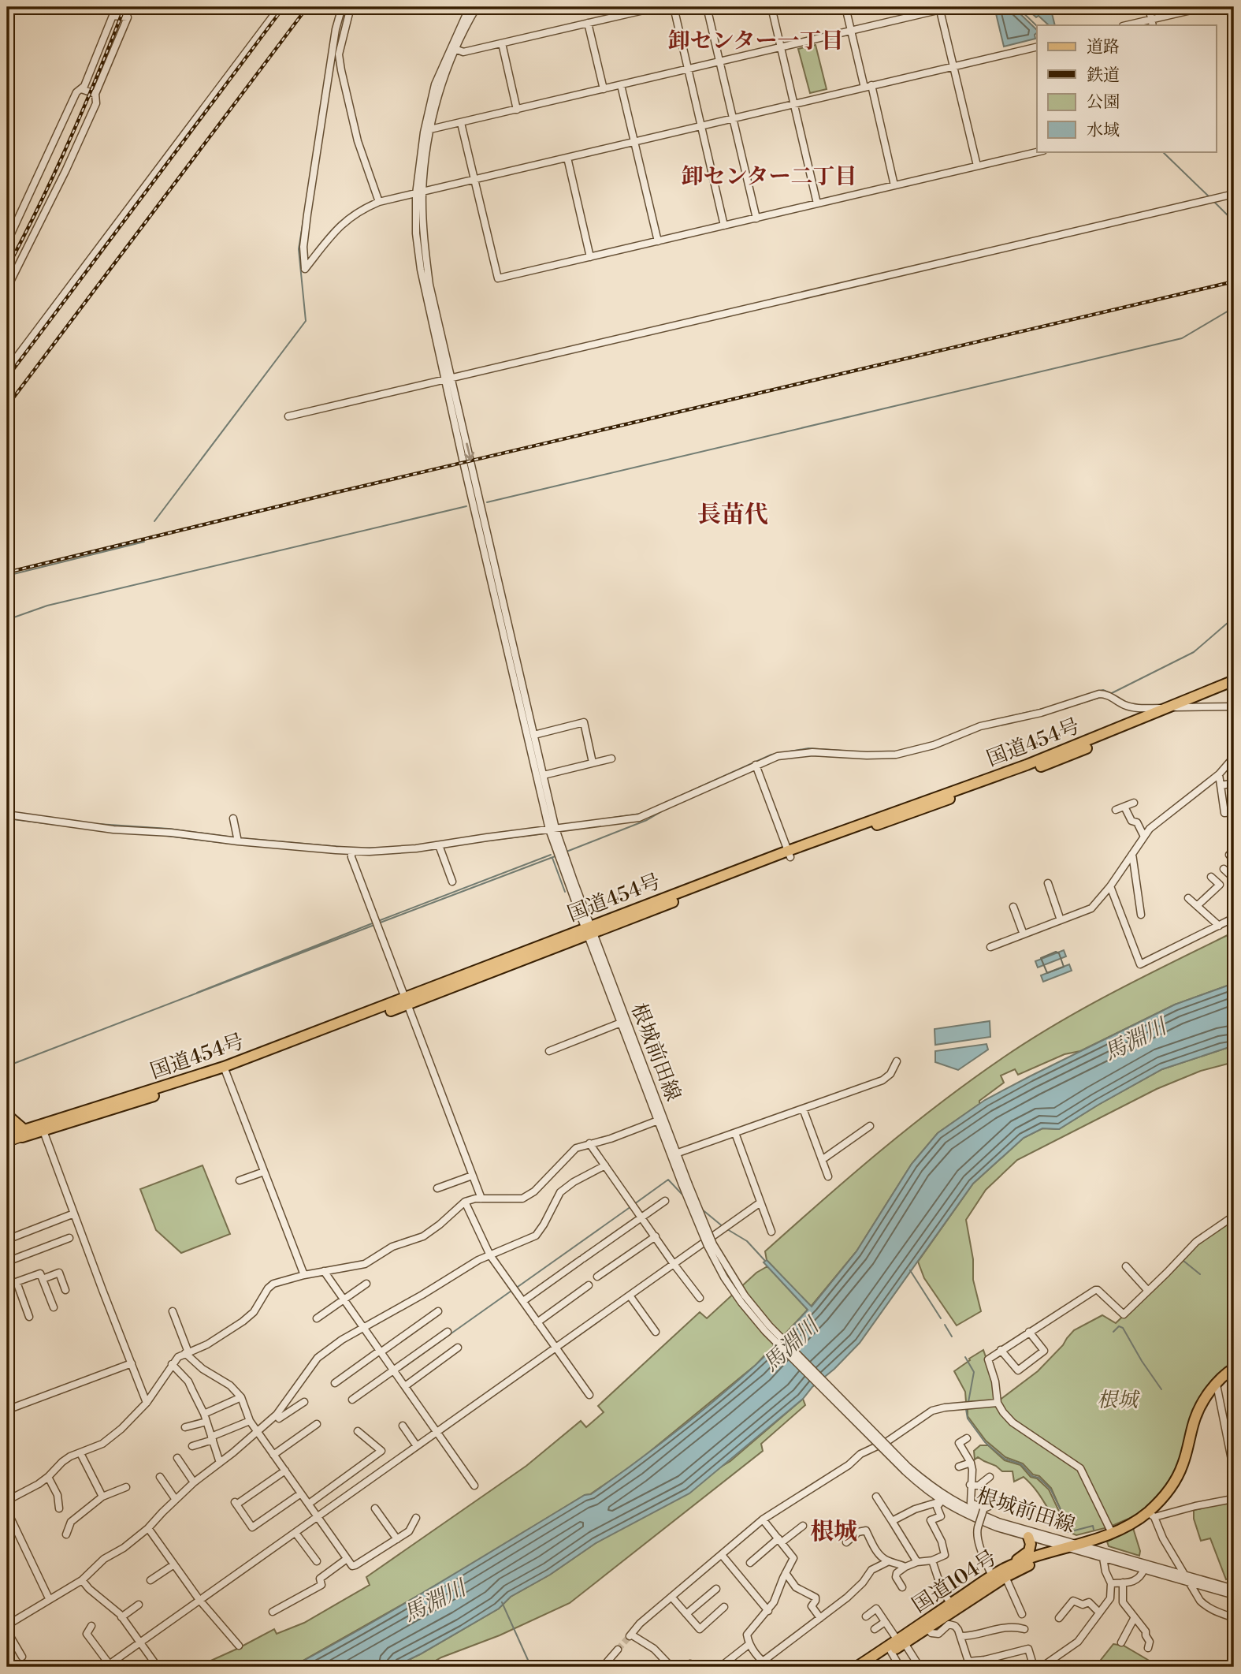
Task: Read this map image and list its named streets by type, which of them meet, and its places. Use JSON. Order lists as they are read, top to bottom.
{
  "streets": {
    "highway": ["国道454号", "国道104号"],
    "street": ["根城前田線"]
  },
  "crossings": [
    ["国道454号", "根城前田線"],
    ["根城前田線", "国道104号"]
  ],
  "districts": [
    "卸センター一丁目",
    "卸センター二丁目",
    "長苗代",
    "根城"
  ],
  "water": ["馬淵川"],
  "parks": ["根城"],
  "legend": [
    "道路",
    "鉄道",
    "公園",
    "水域"
  ]
}
